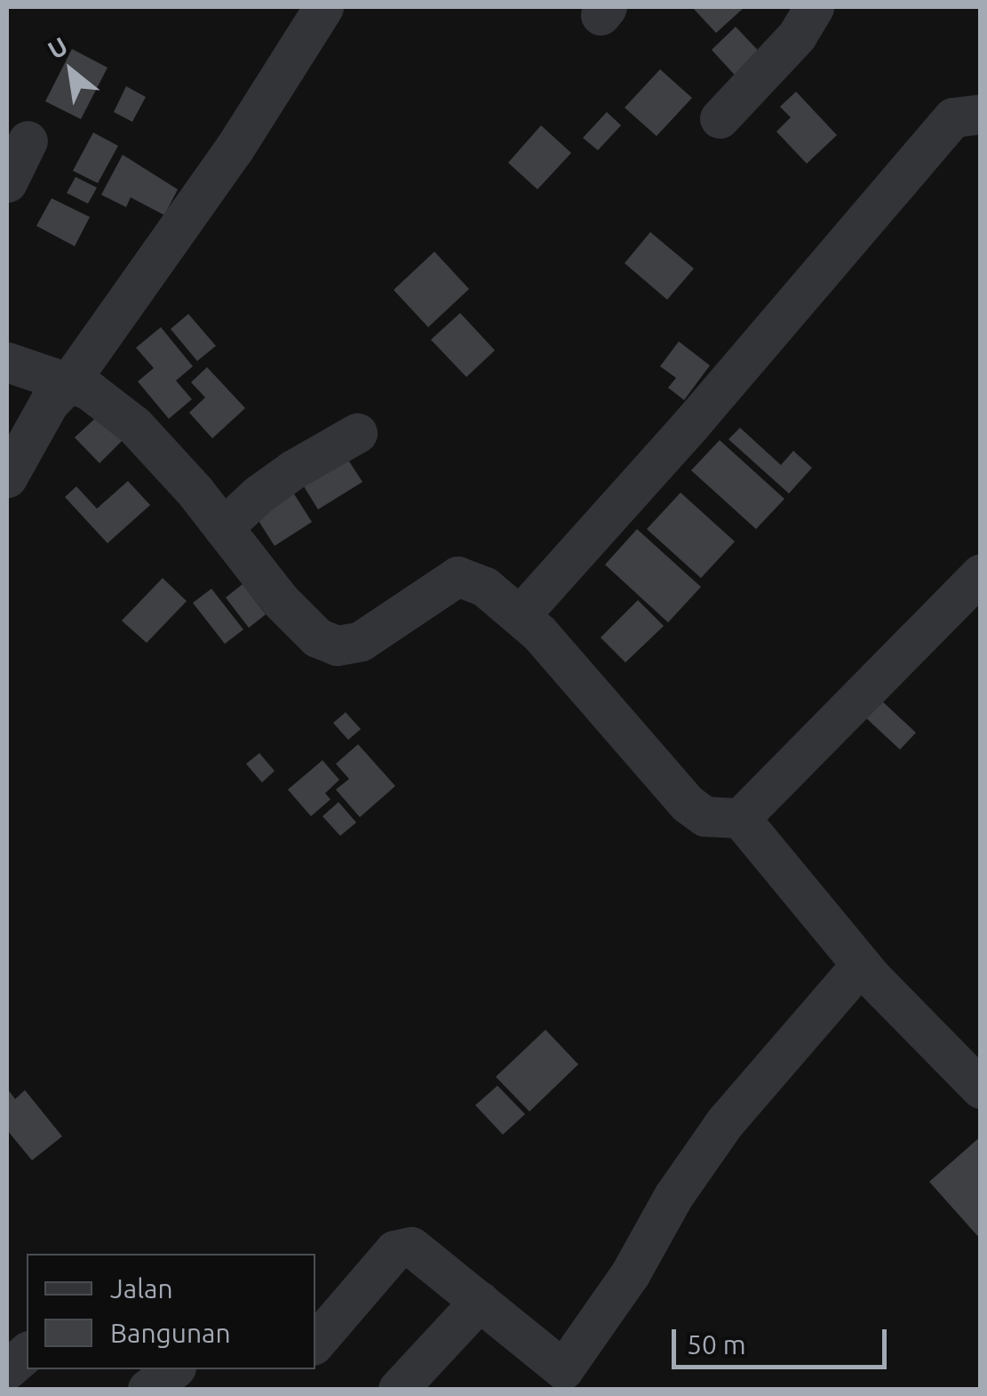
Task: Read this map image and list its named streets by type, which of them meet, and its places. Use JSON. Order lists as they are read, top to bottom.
{
  "legend": ["Jalan", "Bangunan"],
  "scale_bar": "50 m",
  "north": "top left"
}
